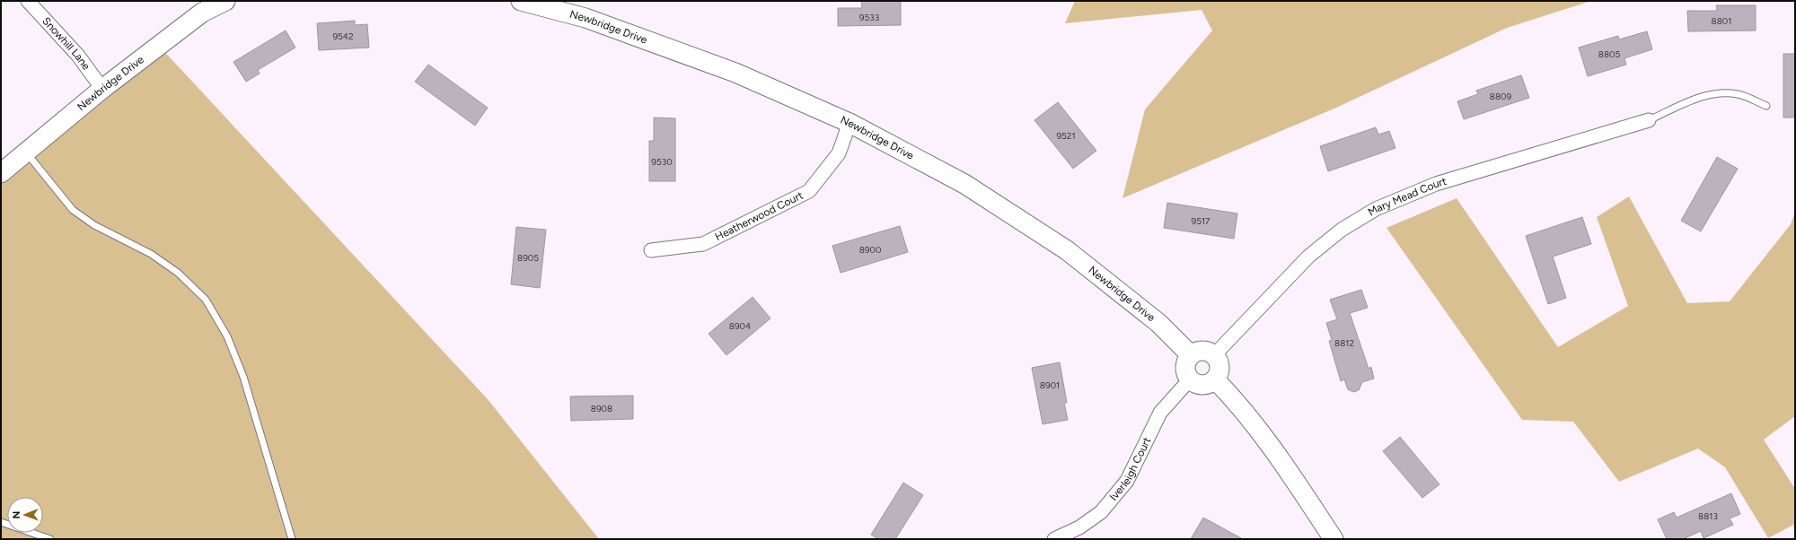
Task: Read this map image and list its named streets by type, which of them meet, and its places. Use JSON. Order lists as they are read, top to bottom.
{
  "streets": {
    "street": [
      "Newbridge Drive",
      "Snowhill Lane",
      "Mary Mead Court",
      "Heatherwood Court",
      "Iverleigh Court"
    ]
  },
  "crossings": [
    ["Newbridge Drive", "Snowhill Lane"],
    ["Newbridge Drive", "Mary Mead Court"],
    ["Newbridge Drive", "Heatherwood Court"],
    ["Newbridge Drive", "Iverleigh Court"],
    ["Mary Mead Court", "Iverleigh Court"]
  ],
  "house_numbers": [
    "9533",
    "8801",
    "9542",
    "8805",
    "8809",
    "9521",
    "9530",
    "9517",
    "8900",
    "8905",
    "8904",
    "8812",
    "8901",
    "8908",
    "8813"
  ],
  "north": "left"
}
